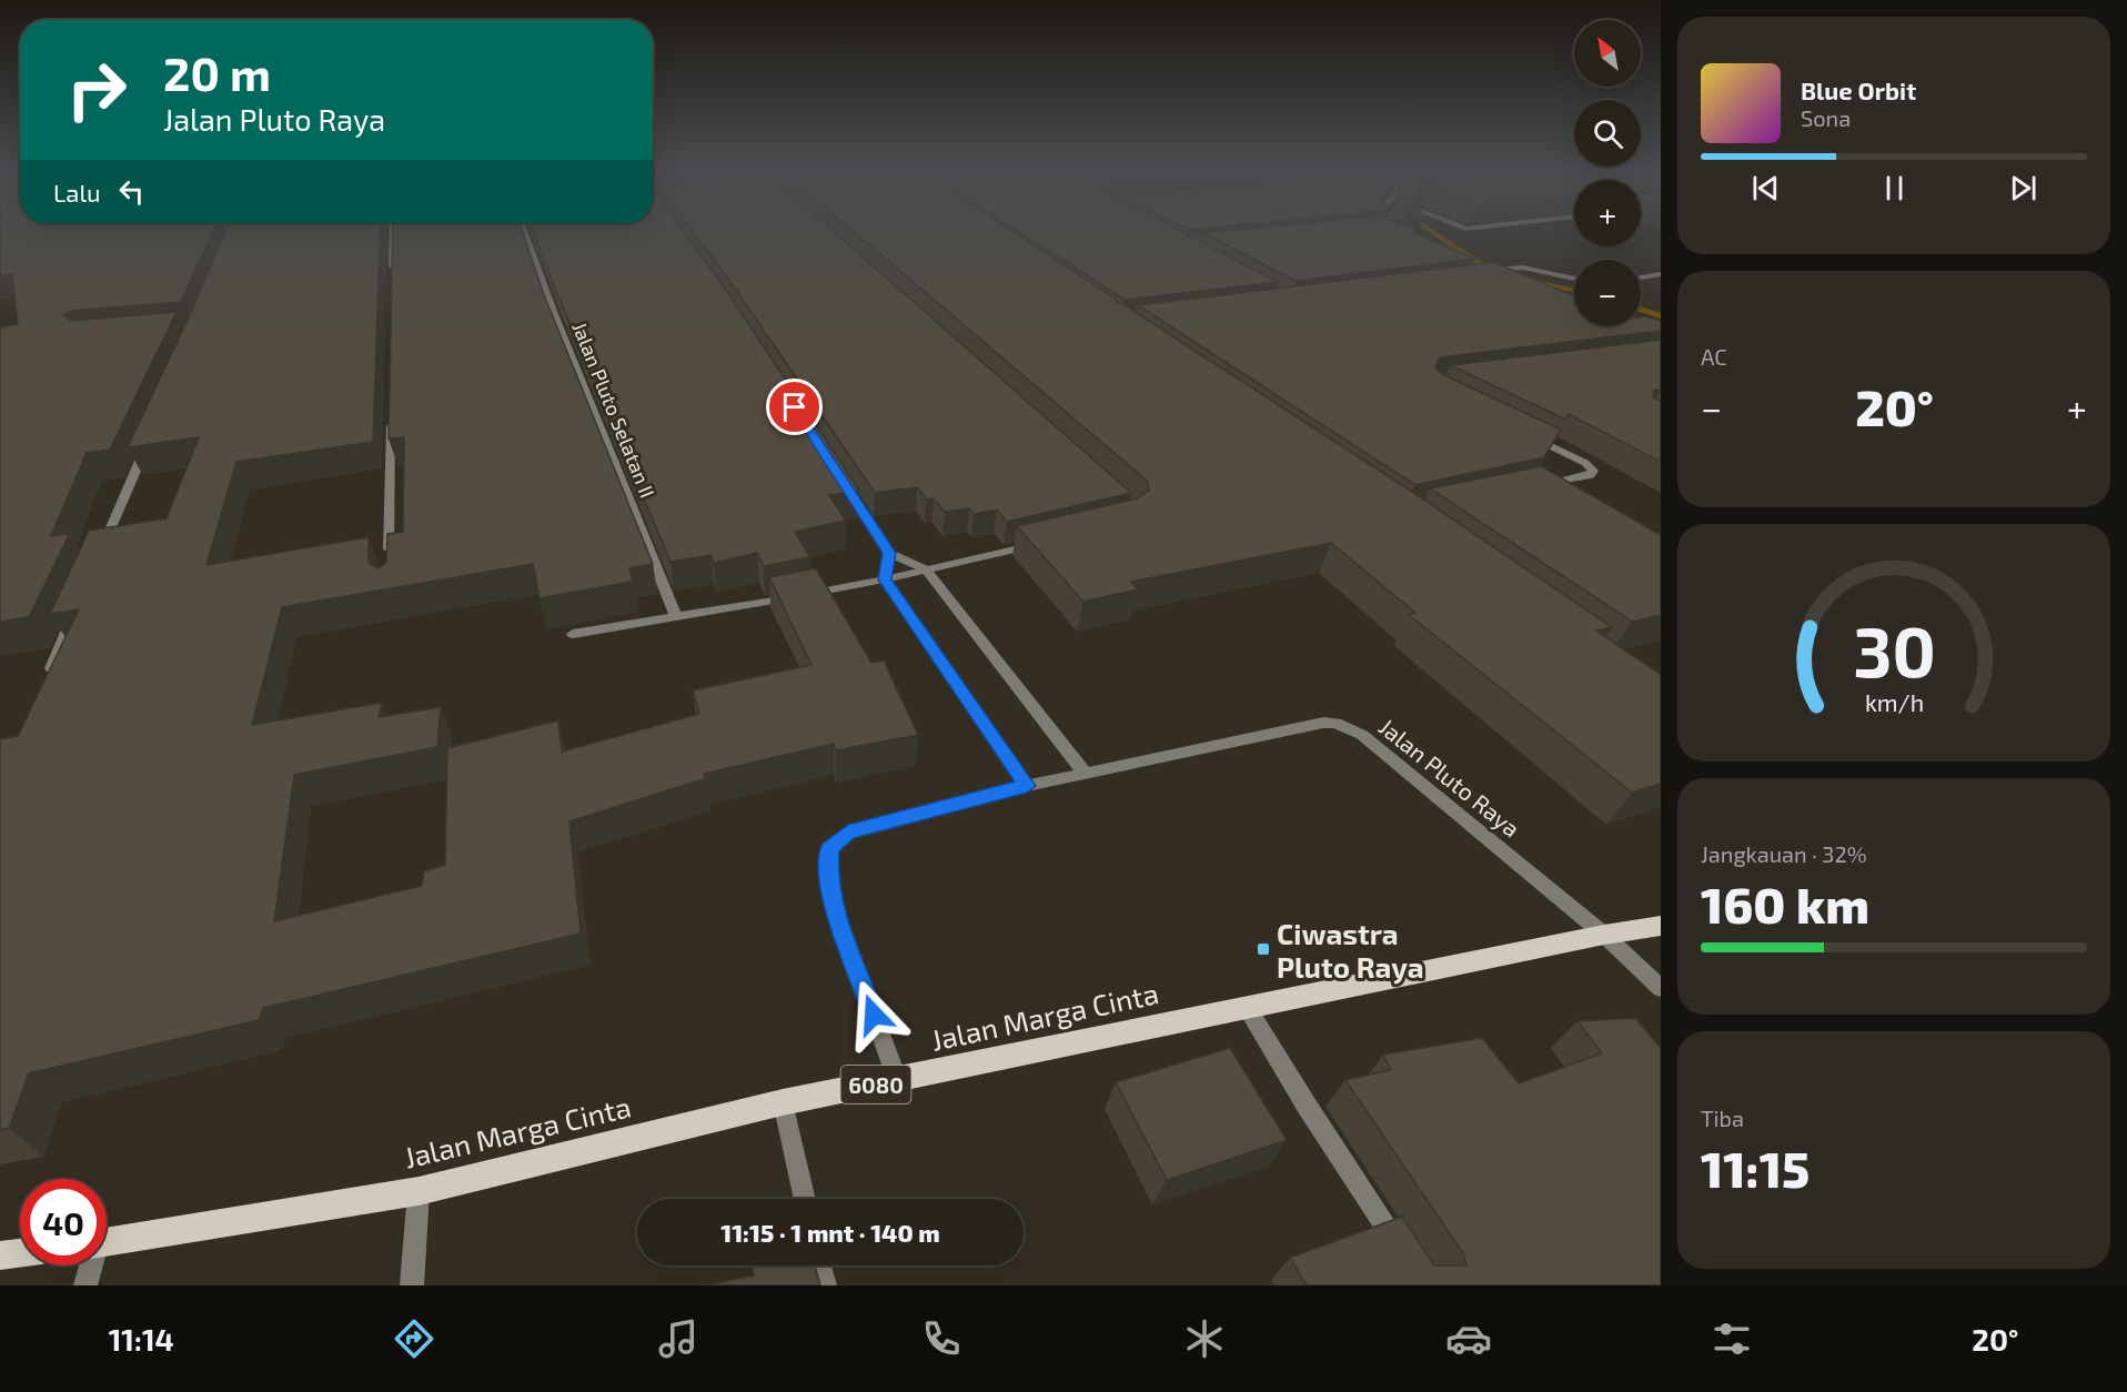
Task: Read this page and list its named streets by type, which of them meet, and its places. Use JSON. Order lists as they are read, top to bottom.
{
  "streets": {
    "main road": ["Jalan Marga Cinta", "6080"],
    "street": ["Jalan Pluto Selatan II", "Jalan Pluto Raya"]
  },
  "crossings": [
    ["Jalan Pluto Raya", "Jalan Marga Cinta"]
  ],
  "places": {
    "transit": ["Ciwastra Pluto Raya"]
  },
  "north": "top left",
  "page": {
    "map_buttons": ["+", "−"],
    "turn": ["20 m", "Jalan Pluto Raya"],
    "song": ["Blue Orbit", "Sona"],
    "then": "Lalu",
    "tile": [
      "AC",
      ["Jangkauan · 32%", "160 km"],
      ["Tiba", "11:15"]
    ],
    "heat": ["−", "20°", "+"],
    "limit": "40",
    "trip": "11:15 · 1 mnt · 140 m",
    "tabs": ["11:14", "20°"],
    "gauge": ["30", "km/h"]
  }
}
